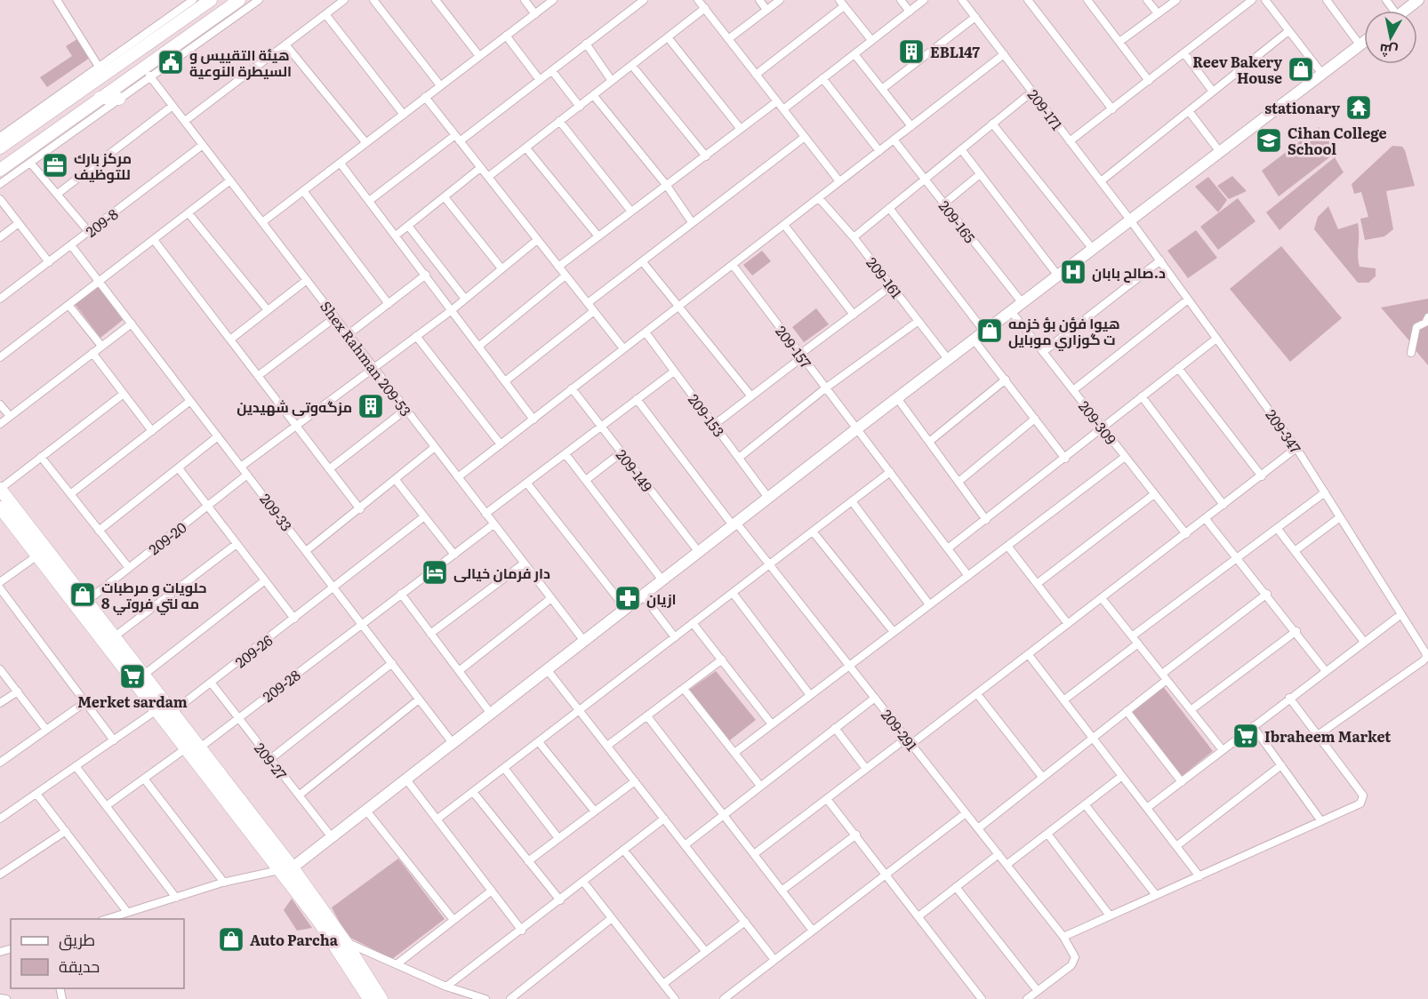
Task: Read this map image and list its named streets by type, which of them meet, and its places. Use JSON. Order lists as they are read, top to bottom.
{
  "streets": {
    "street": [
      "209-171",
      "209-165",
      "209-8",
      "209-161",
      "209-157",
      "Shex Rahman 209-53",
      "209-153",
      "209-309",
      "209-347",
      "209-149",
      "209-33",
      "209-20",
      "209-26",
      "209-28",
      "209-291",
      "209-27"
    ]
  },
  "crossings": [
    ["209-171", "209-347"],
    ["209-8", "Shex Rahman 209-53"],
    ["209-8", "209-33"],
    ["Shex Rahman 209-53", "209-28"],
    ["209-33", "209-20"],
    ["209-33", "209-26"],
    ["209-33", "209-28"],
    ["209-26", "209-27"],
    ["209-28", "209-27"]
  ],
  "places": {
    "building": ["EBL147", "مزگه‌وتی شهیدین"],
    "public building": ["هيئة التقييس و السيطرة النوعية"],
    "shop": [
      "Reev Bakery House",
      "هيوا فؤن بؤ خزمه ت گوزاري موبايل",
      "حلويات و مرطبات مه لتي فروتي 8",
      "Auto Parcha"
    ],
    "temple": ["stationary"],
    "school or university": ["Cihan College School"],
    "office": ["مركز بارك للتوظيف"],
    "hospital": ["د.صالح بابان"],
    "hotel": ["دار فرمان خیالی"],
    "pharmacy": ["ازيان"],
    "supermarket": ["Merket sardam", "Ibraheem Market"]
  },
  "legend": ["طريق", "حديقة"],
  "north": "bottom"
}
